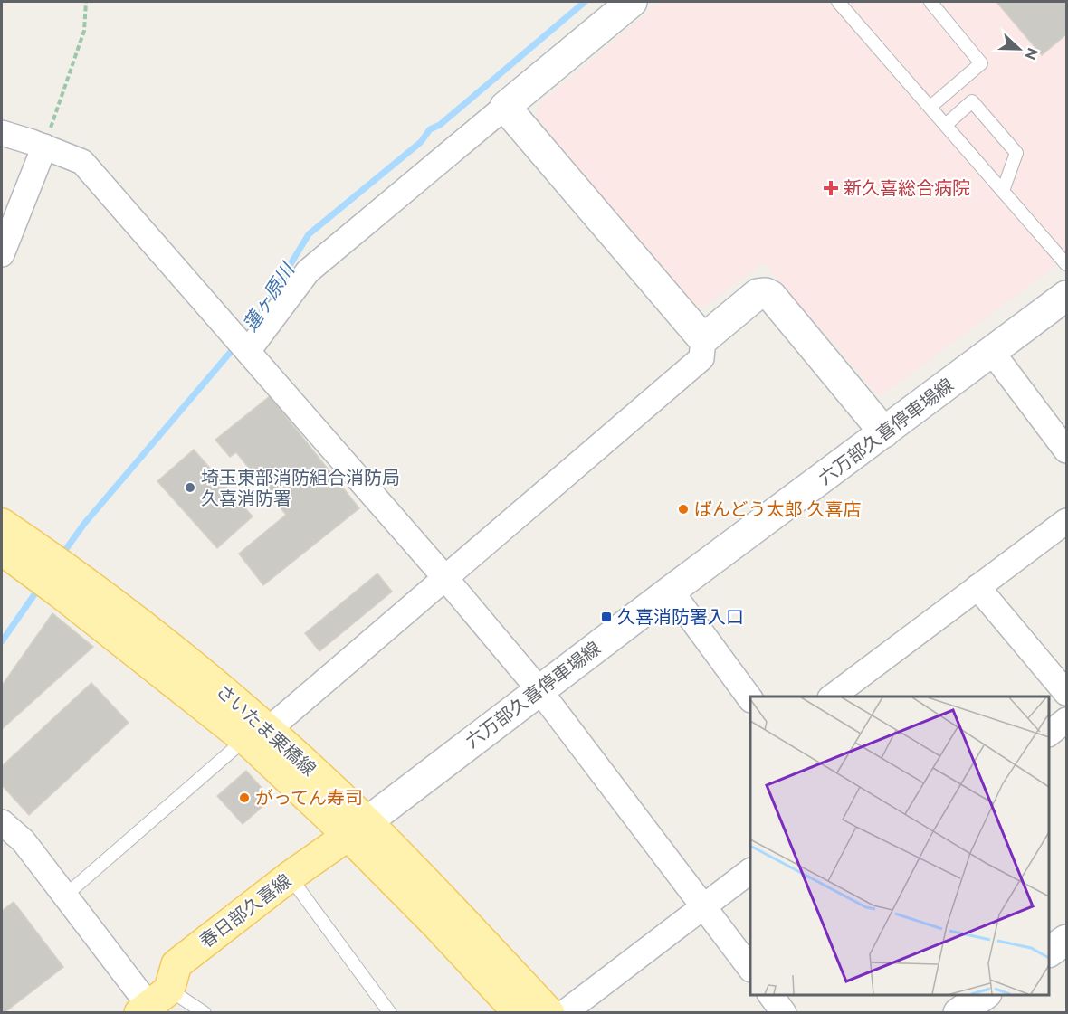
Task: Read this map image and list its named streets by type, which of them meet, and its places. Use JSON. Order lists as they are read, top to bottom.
{
  "streets": {
    "main road": ["六万部久喜停車場線", "さいたま栗橋線", "春日部久喜線"]
  },
  "crossings": [
    ["六万部久喜停車場線", "さいたま栗橋線"],
    ["六万部久喜停車場線", "春日部久喜線"],
    ["さいたま栗橋線", "春日部久喜線"]
  ],
  "water": ["蓮ヶ原川"],
  "places": {
    "health": ["新久喜総合病院"],
    "other": ["埼玉東部消防組合消防局 久喜消防署", "ばんどう太郎 久喜店", "がってん寿司"],
    "transit": ["久喜消防署入口"]
  },
  "north": "right"
}
